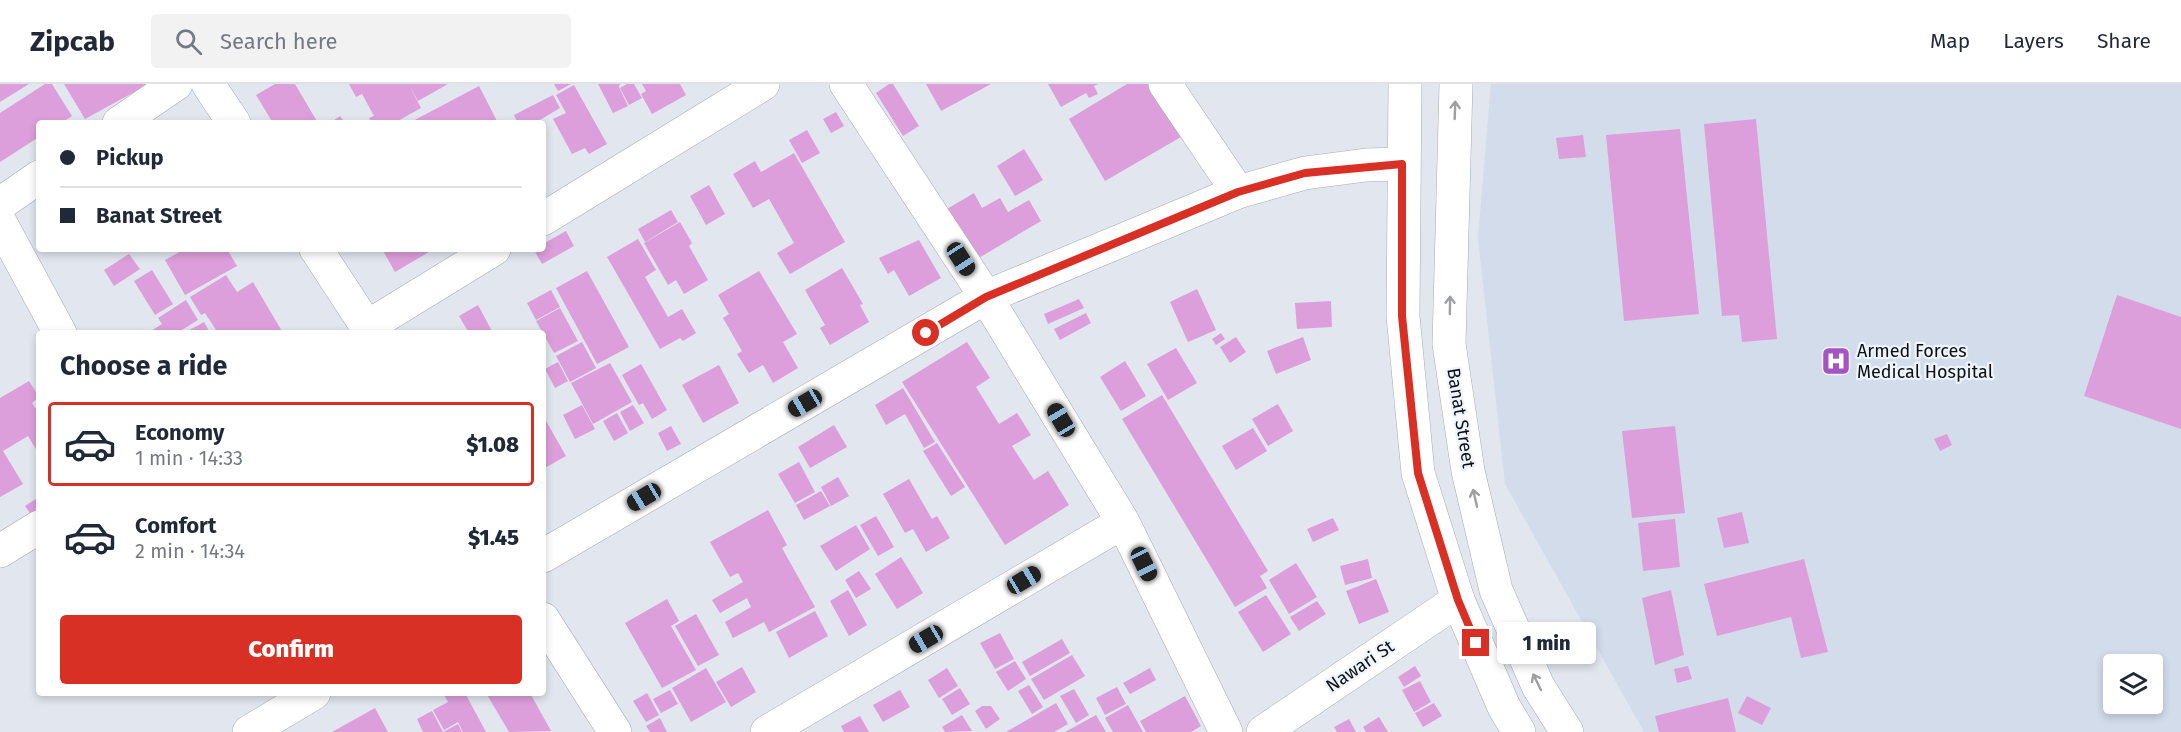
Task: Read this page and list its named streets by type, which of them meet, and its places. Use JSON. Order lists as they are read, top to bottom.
{
  "streets": {
    "street": ["Banat Street", "Nawari St"]
  },
  "places": {
    "hospital": ["Armed Forces Medical Hospital"]
  },
  "page": {
    "header": "Zipcab",
    "search": "Search here",
    "nav": ["Map", "Layers", "Share"],
    "banner": ["Pickup", "Banat Street"],
    "heading": "Choose a ride",
    "list": [
      {
        "name": "Economy",
        "note": "1 min · 14:33",
        "value": "$1.08"
      },
      {
        "name": "Comfort",
        "note": "2 min · 14:34",
        "value": "$1.45"
      }
    ],
    "buttons": "Confirm",
    "bubble": "1 min"
  }
}
